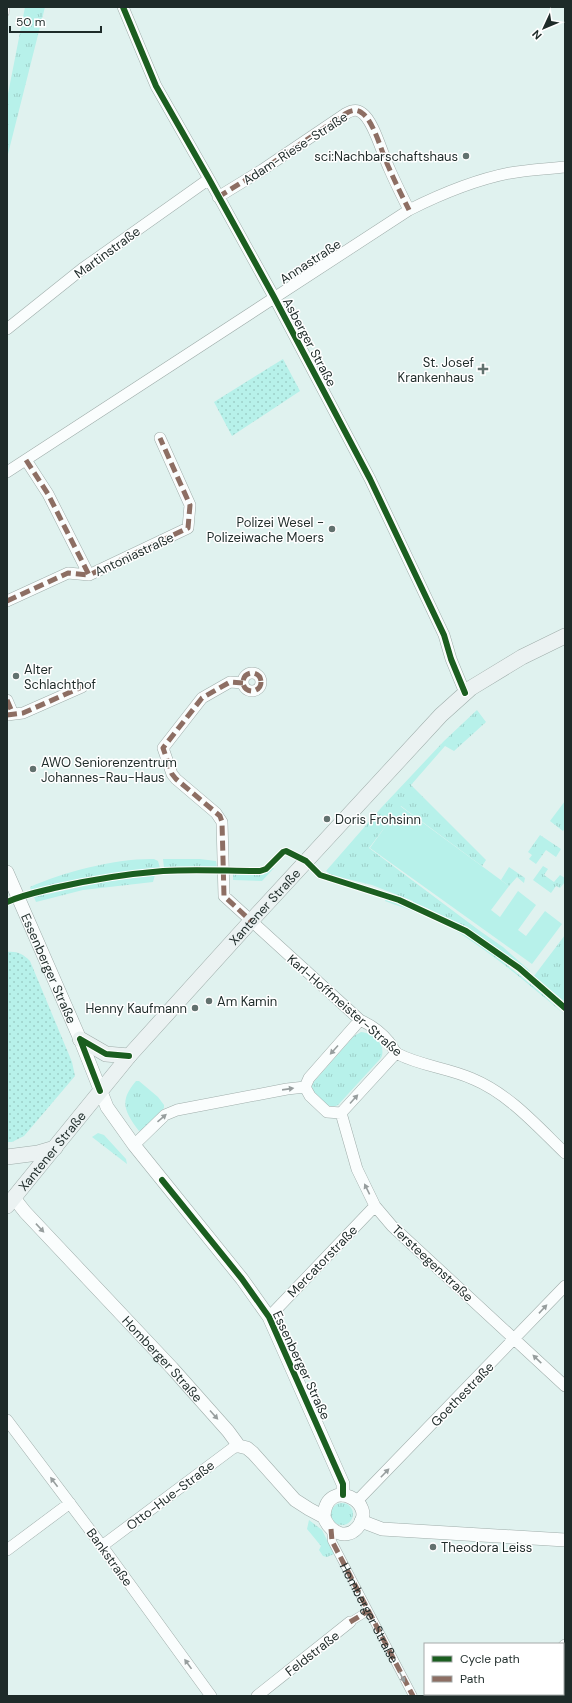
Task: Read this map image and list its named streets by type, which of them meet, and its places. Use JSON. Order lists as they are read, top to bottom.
{
  "streets": {
    "main road": ["Xantener Straße"],
    "street": [
      "Adam-Riese-Straße",
      "Martinstraße",
      "Annastraße",
      "Asberger Straße",
      "Antoniastraße",
      "Essenberger Straße",
      "Karl-Hoffmeister-Straße",
      "Mercatorstraße",
      "Tersteegenstraße",
      "Homberger Straße",
      "Goethestraße",
      "Otto-Hue-Straße",
      "Bankstraße",
      "Feldstraße"
    ]
  },
  "crossings": [
    ["Adam-Riese-Straße", "Annastraße"],
    ["Adam-Riese-Straße", "Asberger Straße"],
    ["Martinstraße", "Asberger Straße"],
    ["Annastraße", "Asberger Straße"],
    ["Annastraße", "Antoniastraße"],
    ["Asberger Straße", "Xantener Straße"],
    ["Xantener Straße", "Essenberger Straße"],
    ["Xantener Straße", "Karl-Hoffmeister-Straße"],
    ["Xantener Straße", "Homberger Straße"],
    ["Essenberger Straße", "Mercatorstraße"],
    ["Essenberger Straße", "Homberger Straße"],
    ["Essenberger Straße", "Goethestraße"],
    ["Mercatorstraße", "Tersteegenstraße"],
    ["Tersteegenstraße", "Goethestraße"],
    ["Homberger Straße", "Goethestraße"],
    ["Homberger Straße", "Otto-Hue-Straße"],
    ["Homberger Straße", "Feldstraße"],
    ["Otto-Hue-Straße", "Bankstraße"]
  ],
  "one_way": [
    "Tersteegenstraße",
    "Homberger Straße",
    "Goethestraße",
    "Bankstraße"
  ],
  "places": {
    "other": [
      "sci:Nachbarschaftshaus",
      "Polizei Wesel - Polizeiwache Moers",
      "Alter Schlachthof",
      "AWO Seniorenzentrum Johannes-Rau-Haus",
      "Doris Frohsinn",
      "Am Kamin",
      "Henny Kaufmann",
      "Theodora Leiss"
    ],
    "health": ["St. Josef Krankenhaus"]
  },
  "legend": ["Cycle path", "Path"],
  "scale_bar": "50 m",
  "north": "bottom left"
}
